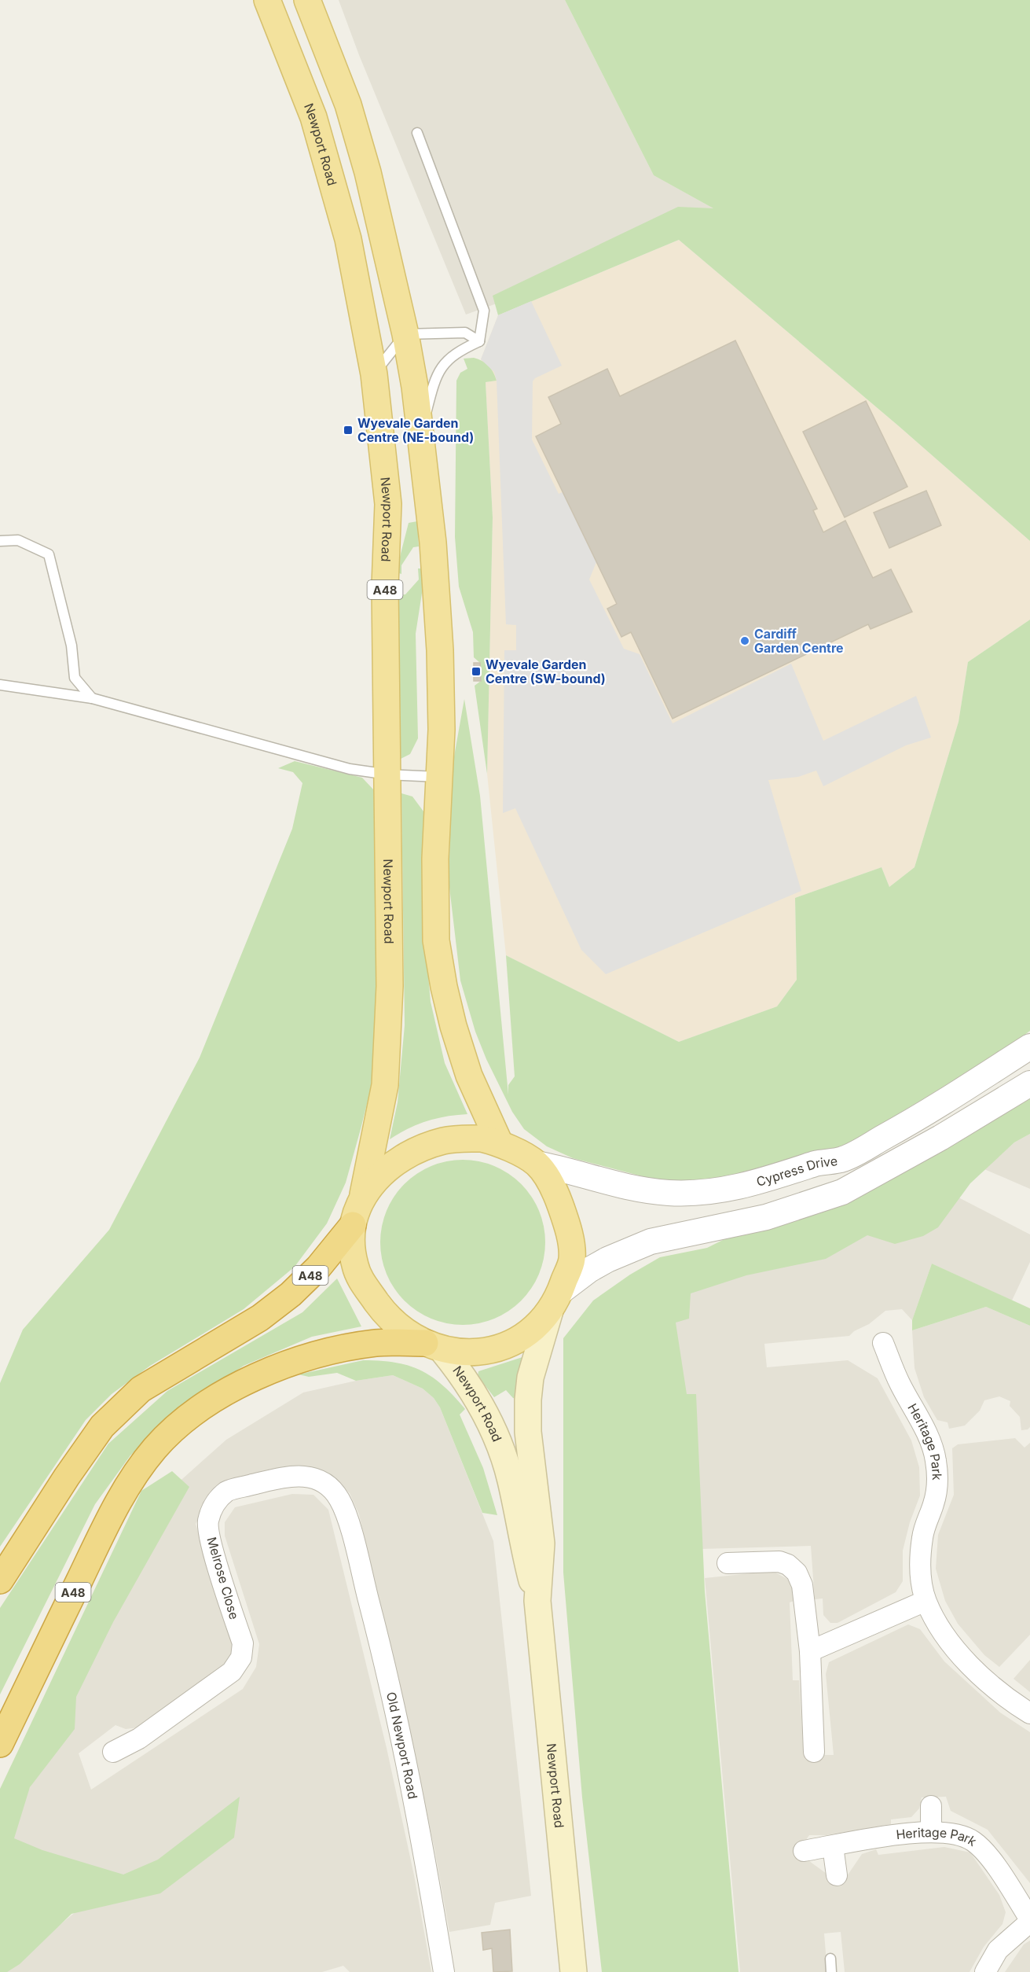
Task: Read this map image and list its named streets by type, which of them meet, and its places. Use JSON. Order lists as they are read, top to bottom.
{
  "streets": {
    "highway": ["A48"],
    "main road": ["Newport Road"],
    "street": [
      "Cypress Drive",
      "Heritage Park",
      "Melrose Close",
      "Old Newport Road"
    ]
  },
  "crossings": [
    ["Newport Road", "A48"],
    ["Melrose Close", "Old Newport Road"]
  ],
  "places": {
    "transit": ["Wyevale Garden Centre (NE-bound)", "Wyevale Garden Centre (SW-bound)"],
    "other": ["Cardiff Garden Centre"]
  }
}
